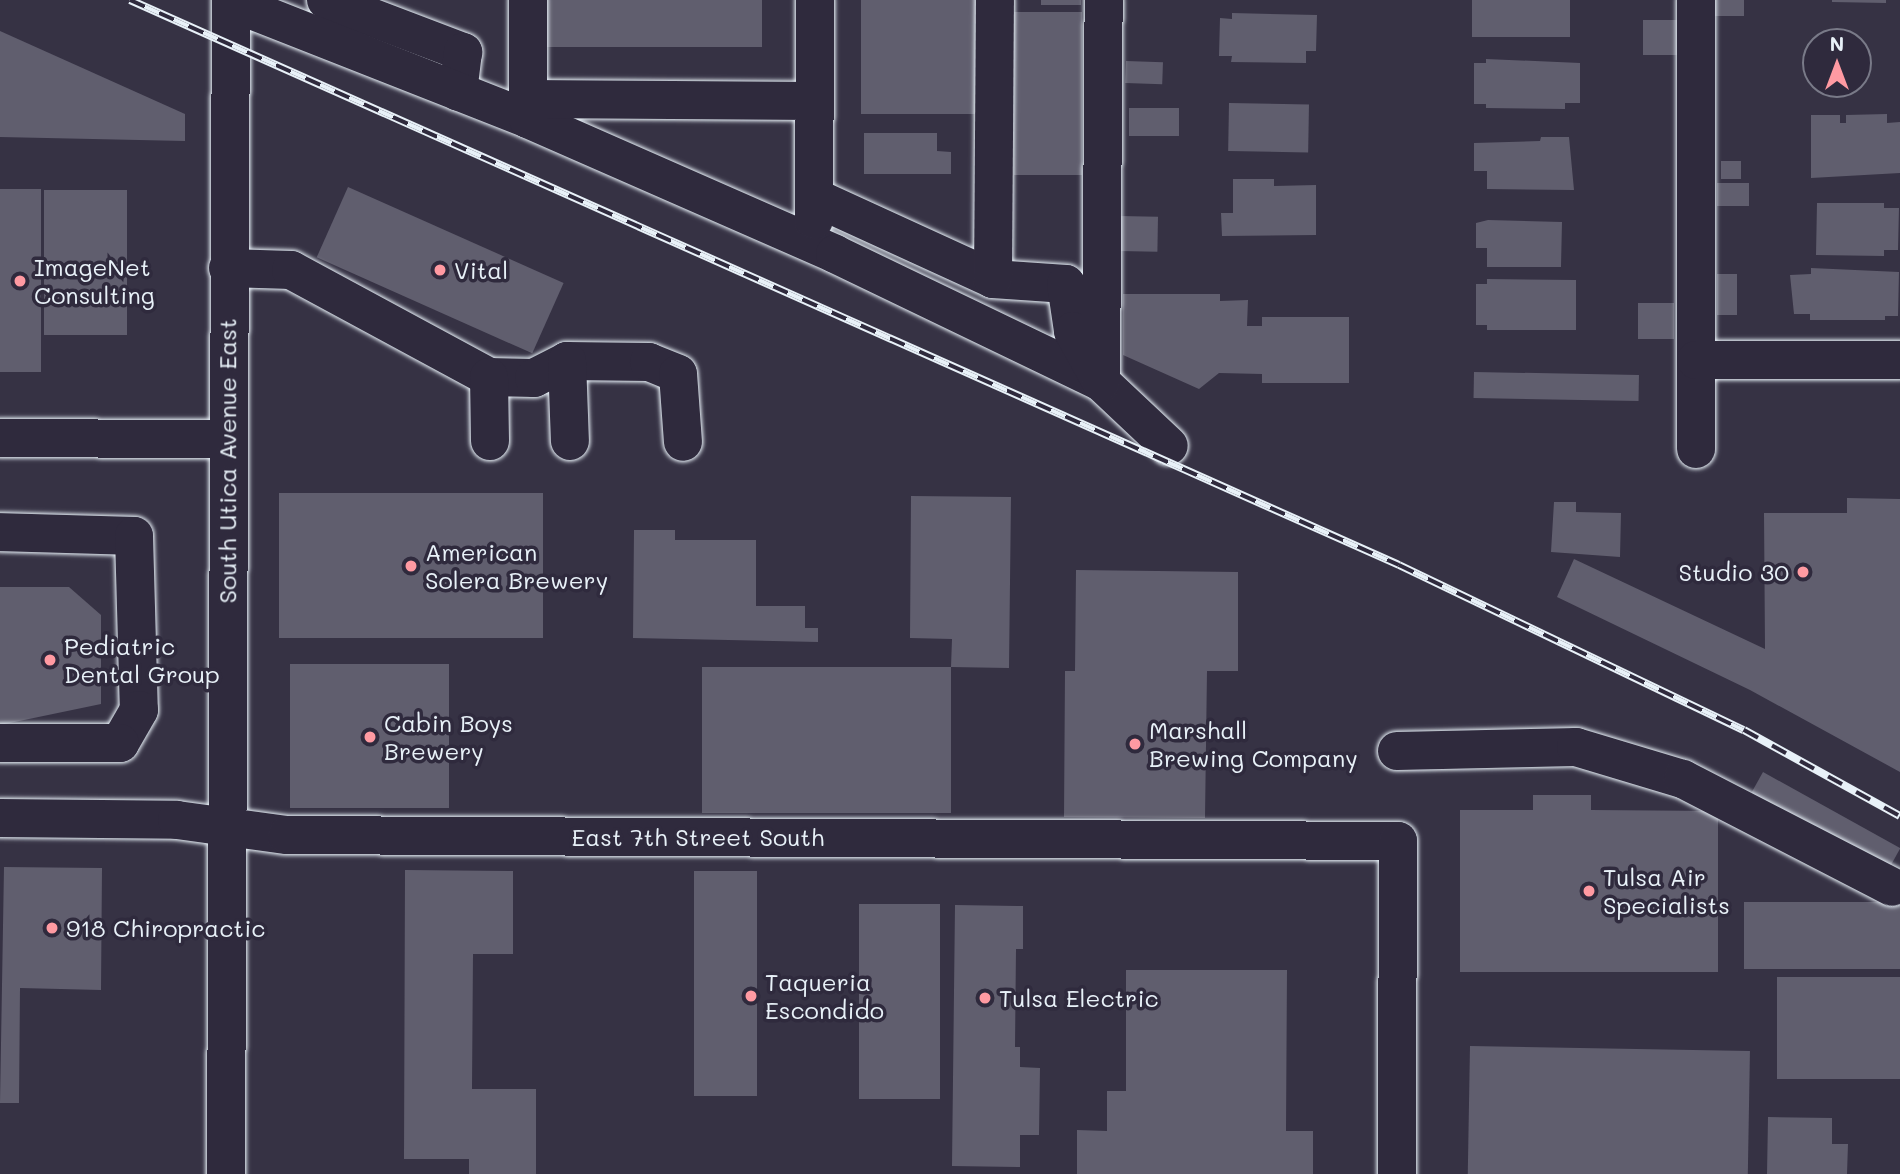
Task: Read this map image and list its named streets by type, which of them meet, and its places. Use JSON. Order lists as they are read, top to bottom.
{
  "streets": {
    "street": ["South Utica Avenue East", "East 7th Street South"]
  },
  "crossings": [
    ["South Utica Avenue East", "East 7th Street South"]
  ],
  "places": [
    "Vital",
    "ImageNet Consulting",
    "American Solera Brewery",
    "Studio 30",
    "Pediatric Dental Group",
    "Cabin Boys Brewery",
    "Marshall Brewing Company",
    "Tulsa Air Specialists",
    "918 Chiropractic",
    "Taqueria Escondido",
    "Tulsa Electric"
  ],
  "north": "top"
}
